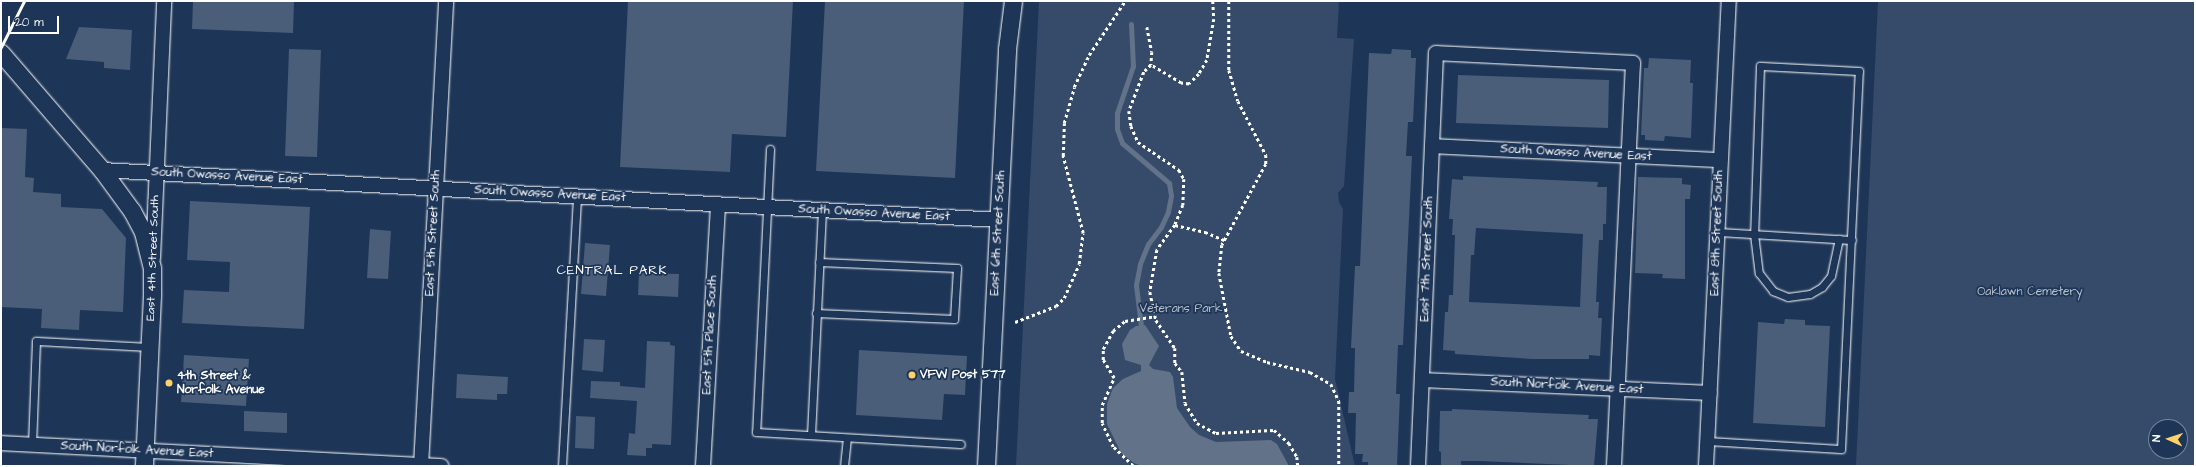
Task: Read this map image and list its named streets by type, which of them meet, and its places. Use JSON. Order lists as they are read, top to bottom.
{
  "streets": {
    "street": [
      "South Owasso Avenue East",
      "East 5th Street South",
      "East 6th Street South",
      "East 8th Street South",
      "East 4th Street South",
      "East 7th Street South",
      "East 5th Place South",
      "South Norfolk Avenue East"
    ]
  },
  "crossings": [
    ["South Owasso Avenue East", "East 5th Street South"],
    ["South Owasso Avenue East", "East 6th Street South"],
    ["South Owasso Avenue East", "East 8th Street South"],
    ["South Owasso Avenue East", "East 4th Street South"],
    ["South Owasso Avenue East", "East 7th Street South"],
    ["South Owasso Avenue East", "East 5th Place South"],
    ["East 5th Street South", "South Norfolk Avenue East"],
    ["East 8th Street South", "South Norfolk Avenue East"],
    ["East 4th Street South", "South Norfolk Avenue East"],
    ["East 7th Street South", "South Norfolk Avenue East"]
  ],
  "districts": ["CENTRAL PARK"],
  "parks": ["Oaklawn Cemetery", "Veterans Park"],
  "places": ["VFW Post 577", "4th Street & Norfolk Avenue"],
  "scale_bar": "20 m",
  "north": "left"
}
